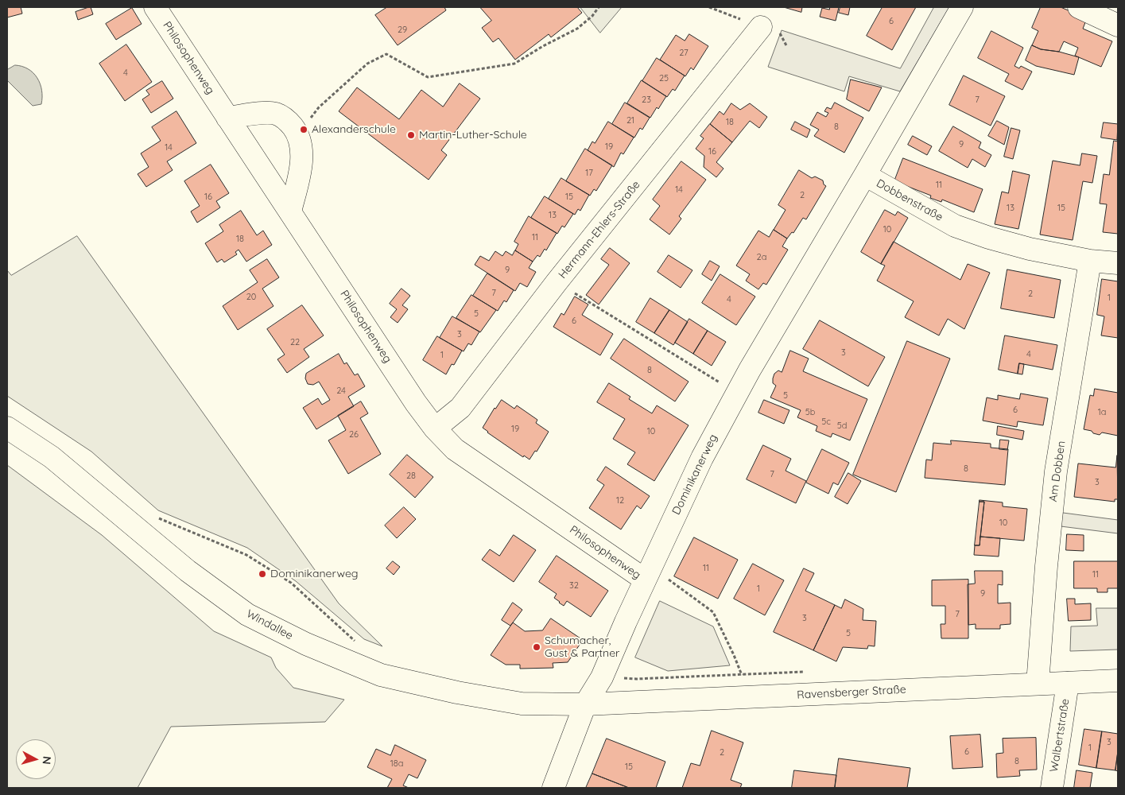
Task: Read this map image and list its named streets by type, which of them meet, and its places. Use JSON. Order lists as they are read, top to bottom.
{
  "streets": {
    "street": [
      "Philosophenweg",
      "Dobbenstraße",
      "Hermann-Ehlers-Straße",
      "Am Dobben",
      "Dominikanerweg",
      "Windallee",
      "Ravensberger Straße",
      "Walbertstraße"
    ]
  },
  "crossings": [
    ["Philosophenweg", "Hermann-Ehlers-Straße"],
    ["Philosophenweg", "Dominikanerweg"],
    ["Dobbenstraße", "Am Dobben"],
    ["Dobbenstraße", "Dominikanerweg"],
    ["Am Dobben", "Ravensberger Straße"],
    ["Dominikanerweg", "Windallee"],
    ["Dominikanerweg", "Ravensberger Straße"],
    ["Windallee", "Ravensberger Straße"],
    ["Ravensberger Straße", "Walbertstraße"]
  ],
  "places": [
    "Alexanderschule",
    "Martin-Luther-Schule",
    "Dominikanerweg",
    "Schumacher, Gust & Partner"
  ],
  "house_numbers": [
    "6",
    "29",
    "27",
    "4",
    "25",
    "23",
    "7",
    "21",
    "18",
    "8",
    "9",
    "19",
    "14",
    "16",
    "17",
    "11",
    "14",
    "2",
    "16",
    "15",
    "13",
    "15",
    "13",
    "10",
    "11",
    "18",
    "2a",
    "9",
    "7",
    "2",
    "20",
    "1",
    "4",
    "5",
    "6",
    "3",
    "22",
    "3",
    "4",
    "1",
    "8",
    "24",
    "5",
    "6",
    "5b",
    "1a",
    "5c",
    "5d",
    "19",
    "10",
    "26",
    "8",
    "7",
    "28",
    "3",
    "12",
    "10",
    "11",
    "11",
    "32",
    "1",
    "9",
    "7",
    "3",
    "5",
    "3",
    "1",
    "6",
    "2",
    "8",
    "18a",
    "15"
  ],
  "north": "right"
}
